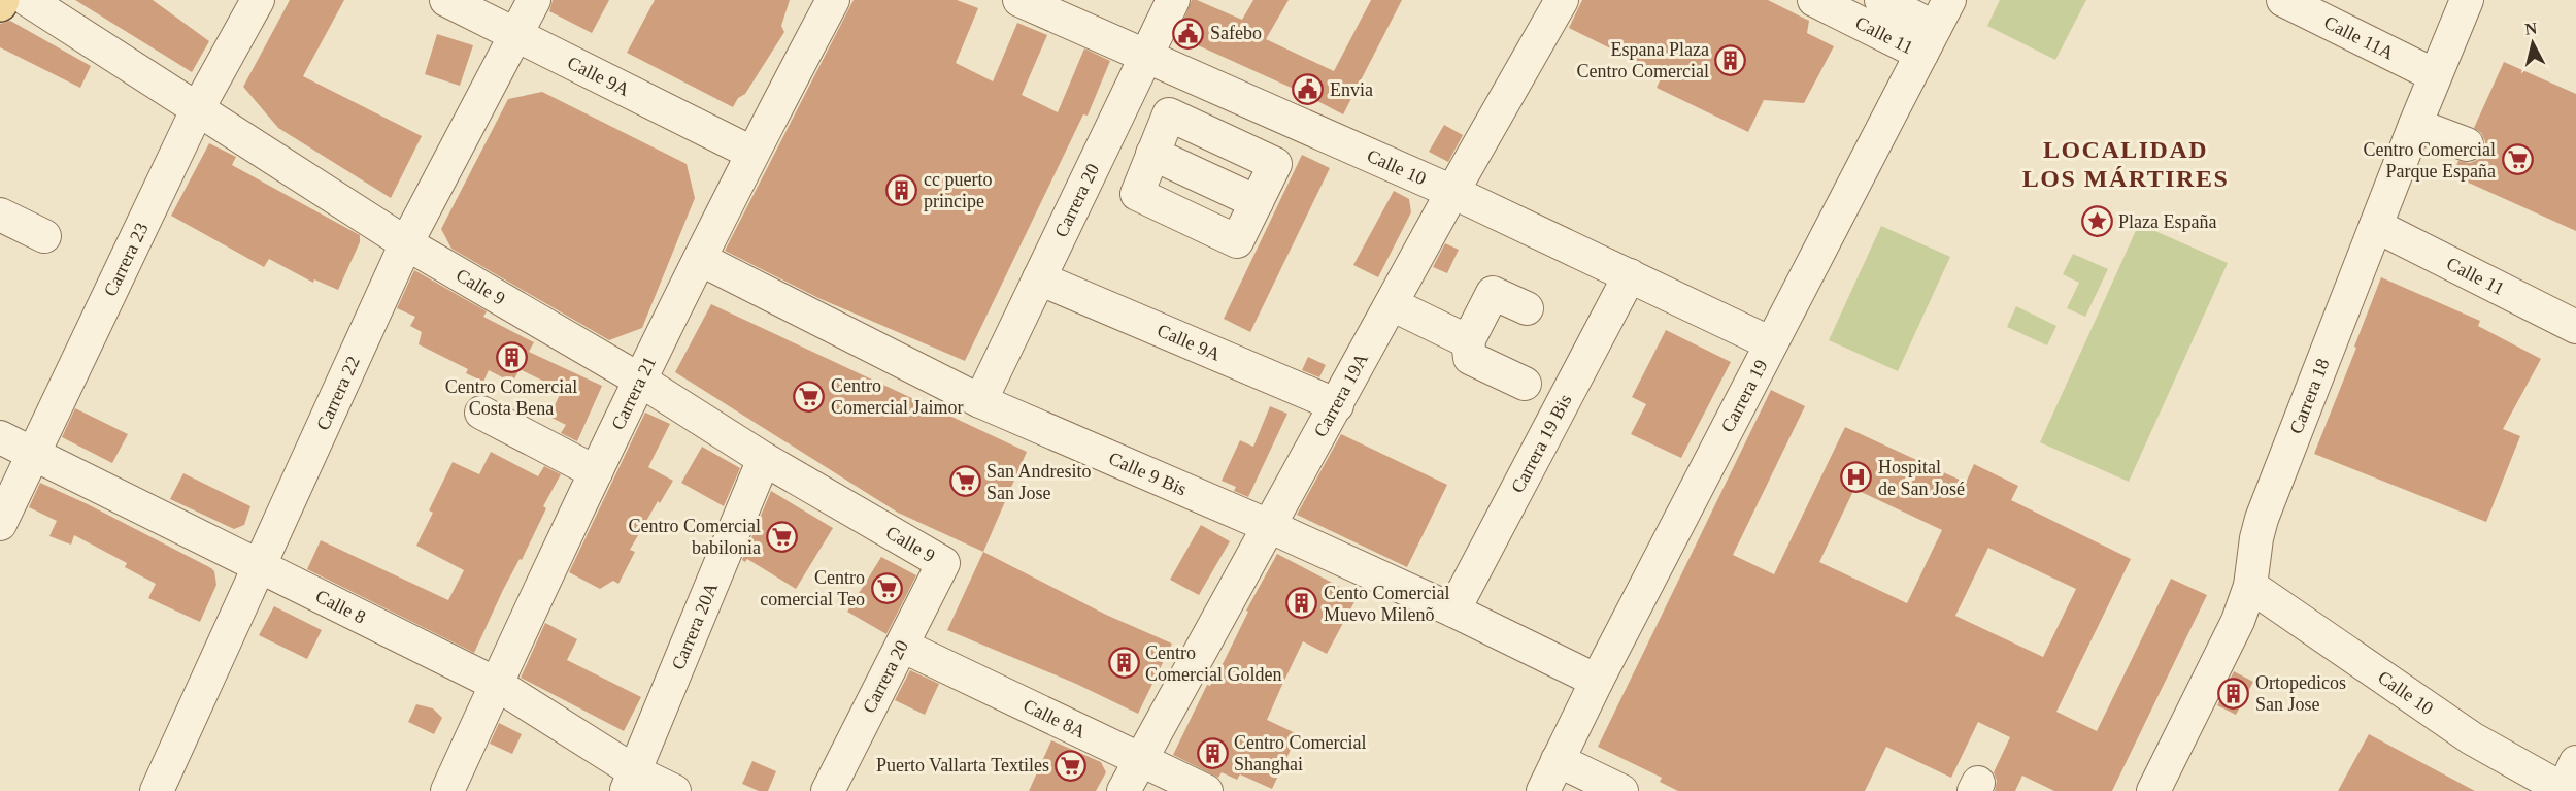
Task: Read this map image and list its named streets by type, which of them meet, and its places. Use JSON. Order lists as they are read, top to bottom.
{
  "streets": {
    "street": [
      "Calle 11",
      "Calle 11A",
      "Calle 9A",
      "Calle 10",
      "Carrera 20",
      "Carrera 23",
      "Calle 9",
      "Carrera 22",
      "Carrera 21",
      "Carrera 19A",
      "Carrera 19",
      "Carrera 18",
      "Carrera 19 Bis",
      "Calle 9 Bis",
      "Calle 8",
      "Carrera 20A",
      "Calle 8A"
    ]
  },
  "crossings": [
    ["Calle 11", "Carrera 19"],
    ["Calle 11", "Carrera 18"],
    ["Calle 11A", "Carrera 18"],
    ["Calle 9A", "Carrera 20"],
    ["Calle 9A", "Carrera 22"],
    ["Calle 9A", "Carrera 21"],
    ["Calle 9A", "Carrera 19A"],
    ["Calle 10", "Carrera 20"],
    ["Calle 10", "Carrera 19A"],
    ["Calle 10", "Carrera 19"],
    ["Calle 10", "Carrera 18"],
    ["Calle 10", "Carrera 19 Bis"],
    ["Carrera 20", "Calle 9"],
    ["Carrera 20", "Calle 9 Bis"],
    ["Carrera 20", "Calle 8A"],
    ["Carrera 23", "Calle 9"],
    ["Carrera 23", "Calle 8"],
    ["Calle 9", "Carrera 22"],
    ["Calle 9", "Carrera 21"],
    ["Calle 9", "Carrera 20A"],
    ["Carrera 22", "Calle 8"],
    ["Carrera 21", "Calle 9 Bis"],
    ["Carrera 21", "Calle 8"],
    ["Carrera 19A", "Calle 9 Bis"],
    ["Carrera 19A", "Calle 8A"],
    ["Carrera 19", "Calle 9 Bis"],
    ["Carrera 19 Bis", "Calle 9 Bis"],
    ["Calle 8", "Carrera 20A"]
  ],
  "districts": ["LOCALIDAD LOS MÁRTIRES"],
  "places": {
    "public building": ["Safebo", "Envia"],
    "building": [
      "Espana Plaza Centro Comercial",
      "cc puerto principe",
      "Centro Comercial Costa Bena",
      "Cento Comercial Muevo Milenõ",
      "Centro Comercial Golden",
      "Ortopedicos San Jose",
      "Centro Comercial Shanghai"
    ],
    "supermarket": [
      "Centro Comercial Parque España",
      "Centro Comercial Jaimor",
      "San Andresito San Jose",
      "Centro Comercial babilonia",
      "Centro comercial Teo",
      "Puerto Vallarta Textiles"
    ],
    "place": ["Plaza España"],
    "hospital": ["Hospital de San José"]
  },
  "north": "top"
}
